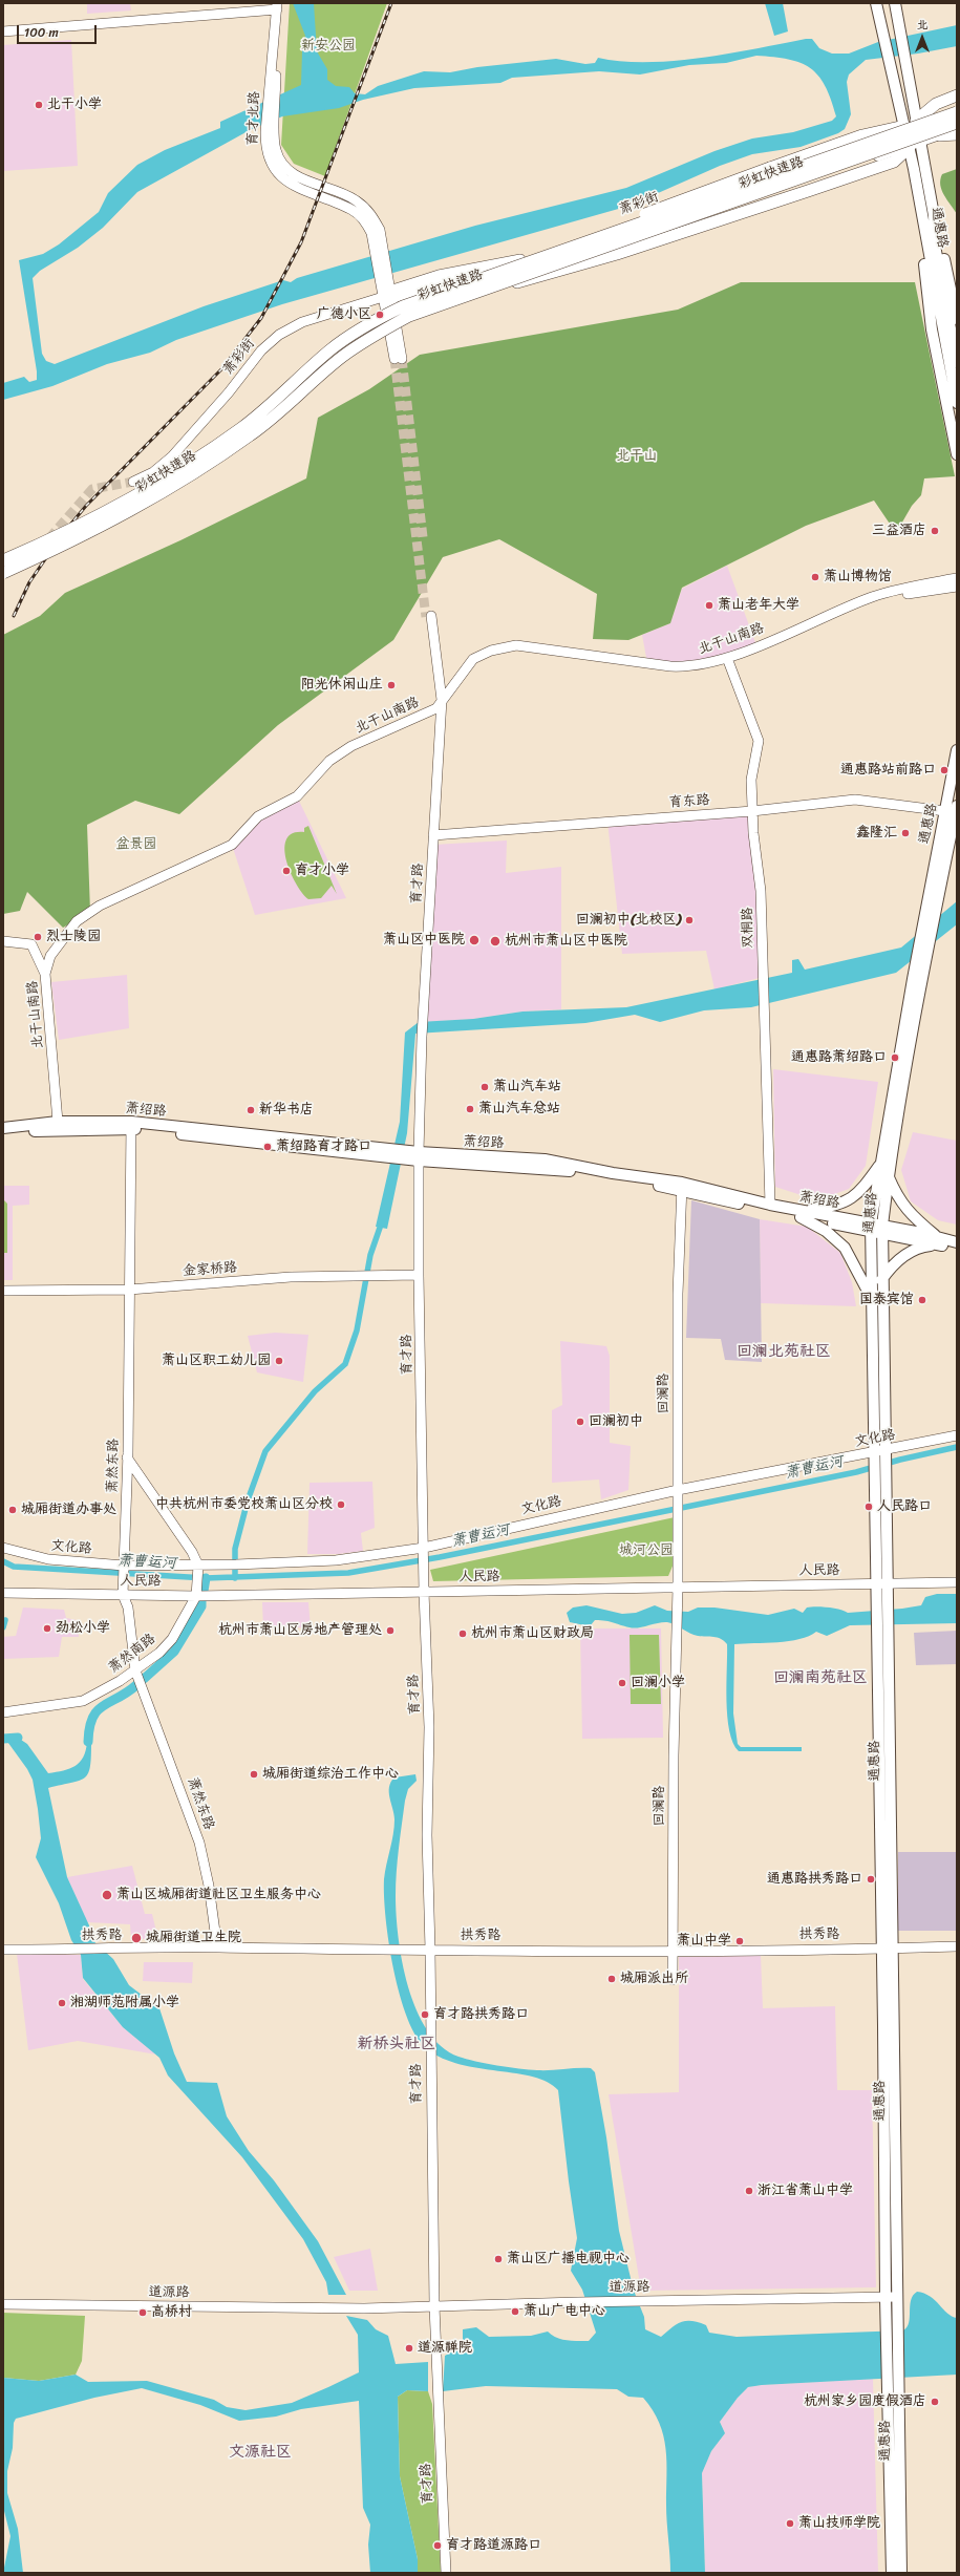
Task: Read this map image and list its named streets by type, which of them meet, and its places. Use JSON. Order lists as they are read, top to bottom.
{
  "streets": {
    "highway": ["彩虹快速路"],
    "main road": [
      "育才北路",
      "萧彩街",
      "通惠路",
      "北干山南路",
      "育东路",
      "育才路",
      "双桐路",
      "萧绍路",
      "金家桥路",
      "回澜路",
      "文化路",
      "萧然东路",
      "人民路",
      "萧然南路",
      "拱秀路",
      "道源路"
    ]
  },
  "crossings": [
    ["育才北路", "萧彩街"],
    ["萧彩街", "通惠路"],
    ["通惠路", "育东路"],
    ["通惠路", "萧绍路"],
    ["通惠路", "文化路"],
    ["通惠路", "人民路"],
    ["通惠路", "拱秀路"],
    ["通惠路", "道源路"],
    ["北干山南路", "育才路"],
    ["北干山南路", "双桐路"],
    ["北干山南路", "萧绍路"],
    ["育东路", "育才路"],
    ["育东路", "双桐路"],
    ["育才路", "萧绍路"],
    ["育才路", "金家桥路"],
    ["育才路", "文化路"],
    ["育才路", "人民路"],
    ["育才路", "拱秀路"],
    ["育才路", "道源路"],
    ["双桐路", "萧绍路"],
    ["萧绍路", "回澜路"],
    ["萧绍路", "萧然东路"],
    ["金家桥路", "萧然东路"],
    ["回澜路", "文化路"],
    ["回澜路", "人民路"],
    ["回澜路", "拱秀路"],
    ["文化路", "萧然东路"],
    ["文化路", "萧然南路"],
    ["萧然东路", "人民路"],
    ["萧然东路", "萧然南路"],
    ["萧然东路", "拱秀路"],
    ["人民路", "萧然南路"]
  ],
  "districts": [
    "回澜北苑社区",
    "回澜南苑社区",
    "新桥头社区",
    "文源社区"
  ],
  "water": ["萧曹运河"],
  "parks": [
    "新安公园",
    "北干山",
    "盆景园",
    "城河公园"
  ],
  "places": [
    "北干小学",
    "广德小区",
    "三益酒店",
    "萧山博物馆",
    "萧山老年大学",
    "阳光休闲山庄",
    "通惠路站前路口",
    "鑫隆汇",
    "育才小学",
    "回澜初中(北校区)",
    "烈士陵园",
    "萧山区中医院",
    "杭州市萧山区中医院",
    "通惠路萧绍路口",
    "萧山汽车站",
    "萧山汽车总站",
    "新华书店",
    "萧绍路育才路口",
    "国泰宾馆",
    "萧山区职工幼儿园",
    "回澜初中",
    "中共杭州市委党校萧山区分校",
    "人民路口",
    "城厢街道办事处",
    "劲松小学",
    "杭州市萧山区房地产管理处",
    "杭州市萧山区财政局",
    "回澜小学",
    "城厢街道综治工作中心",
    "通惠路拱秀路口",
    "萧山区城厢街道社区卫生服务中心",
    "城厢街道卫生院",
    "萧山中学",
    "城厢派出所",
    "湘湖师范附属小学",
    "育才路拱秀路口",
    "浙江省萧山中学",
    "萧山区广播电视中心",
    "萧山广电中心",
    "高桥村",
    "道源禅院",
    "杭州家乡园度假酒店",
    "萧山技师学院",
    "育才路道源路口"
  ],
  "scale_bar": "100 m",
  "north": "top"
}
